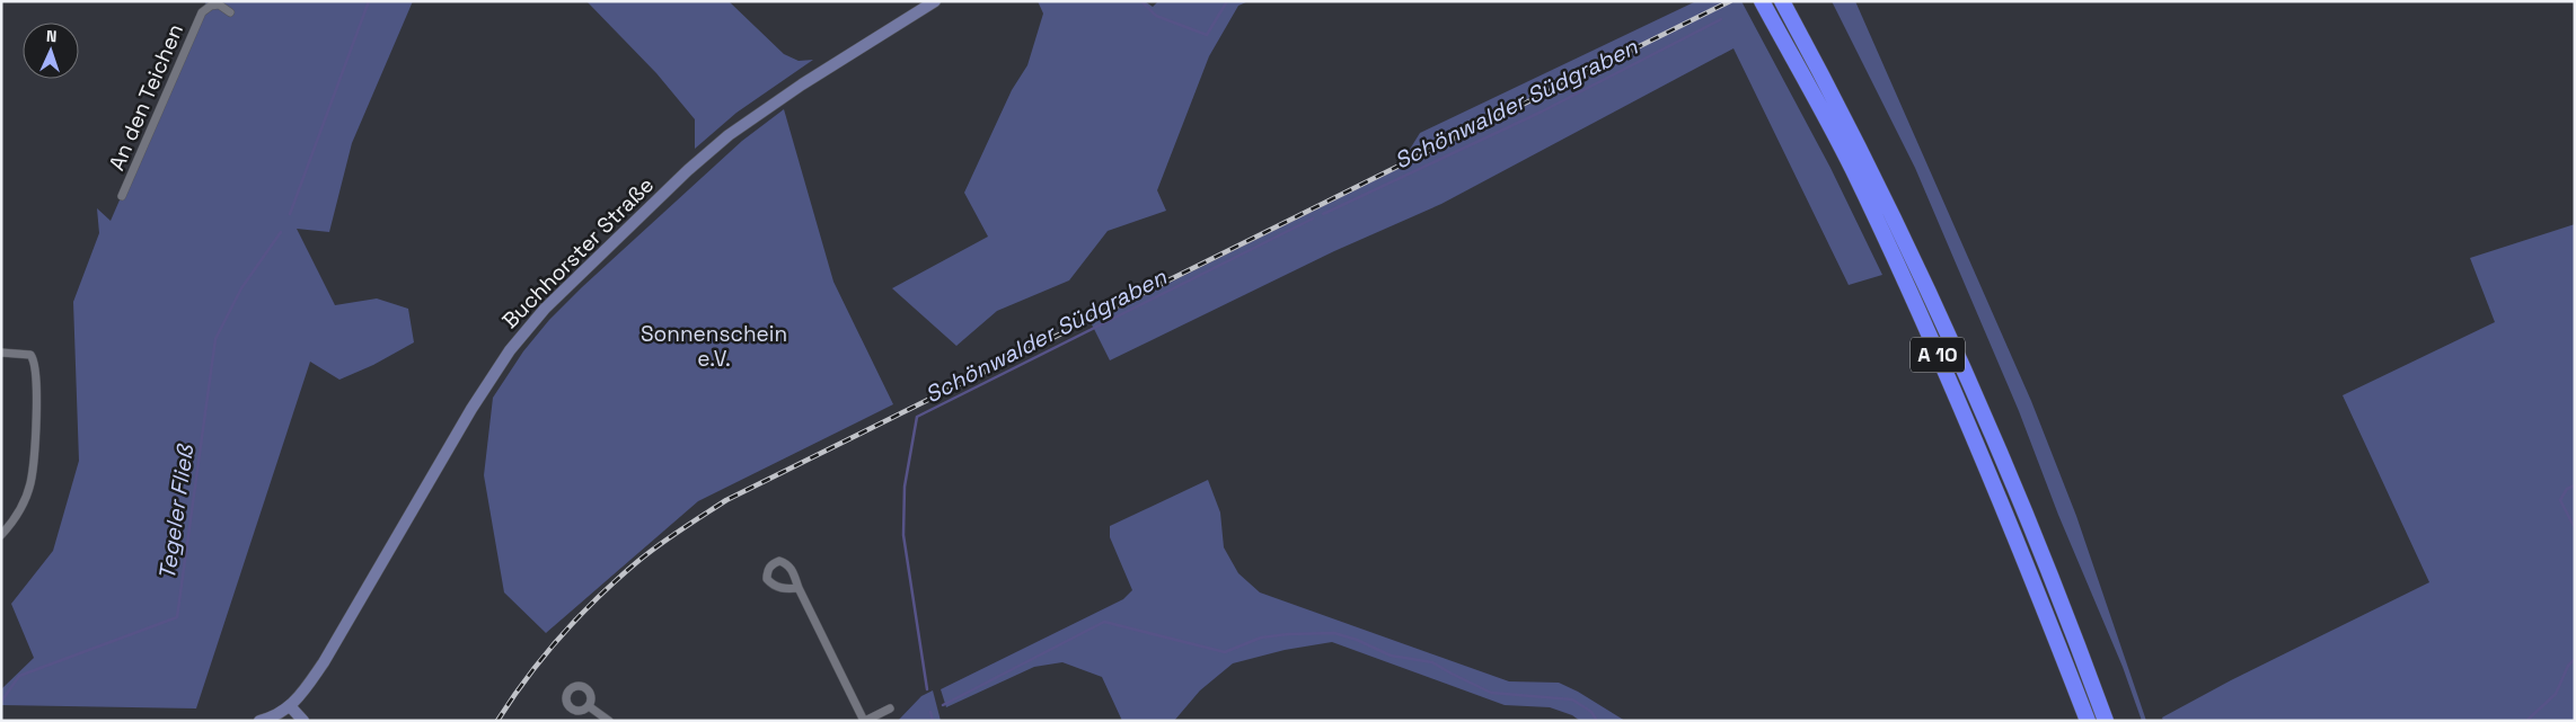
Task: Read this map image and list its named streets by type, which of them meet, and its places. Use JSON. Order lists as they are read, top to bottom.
{
  "streets": {
    "highway": ["A 10"],
    "main road": ["Buchhorster Straße"],
    "street": ["An den Teichen"]
  },
  "water": ["Schönwalder Südgraben", "Tegeler Fließ"],
  "parks": ["Sonnenschein e.V."],
  "north": "top"
}
